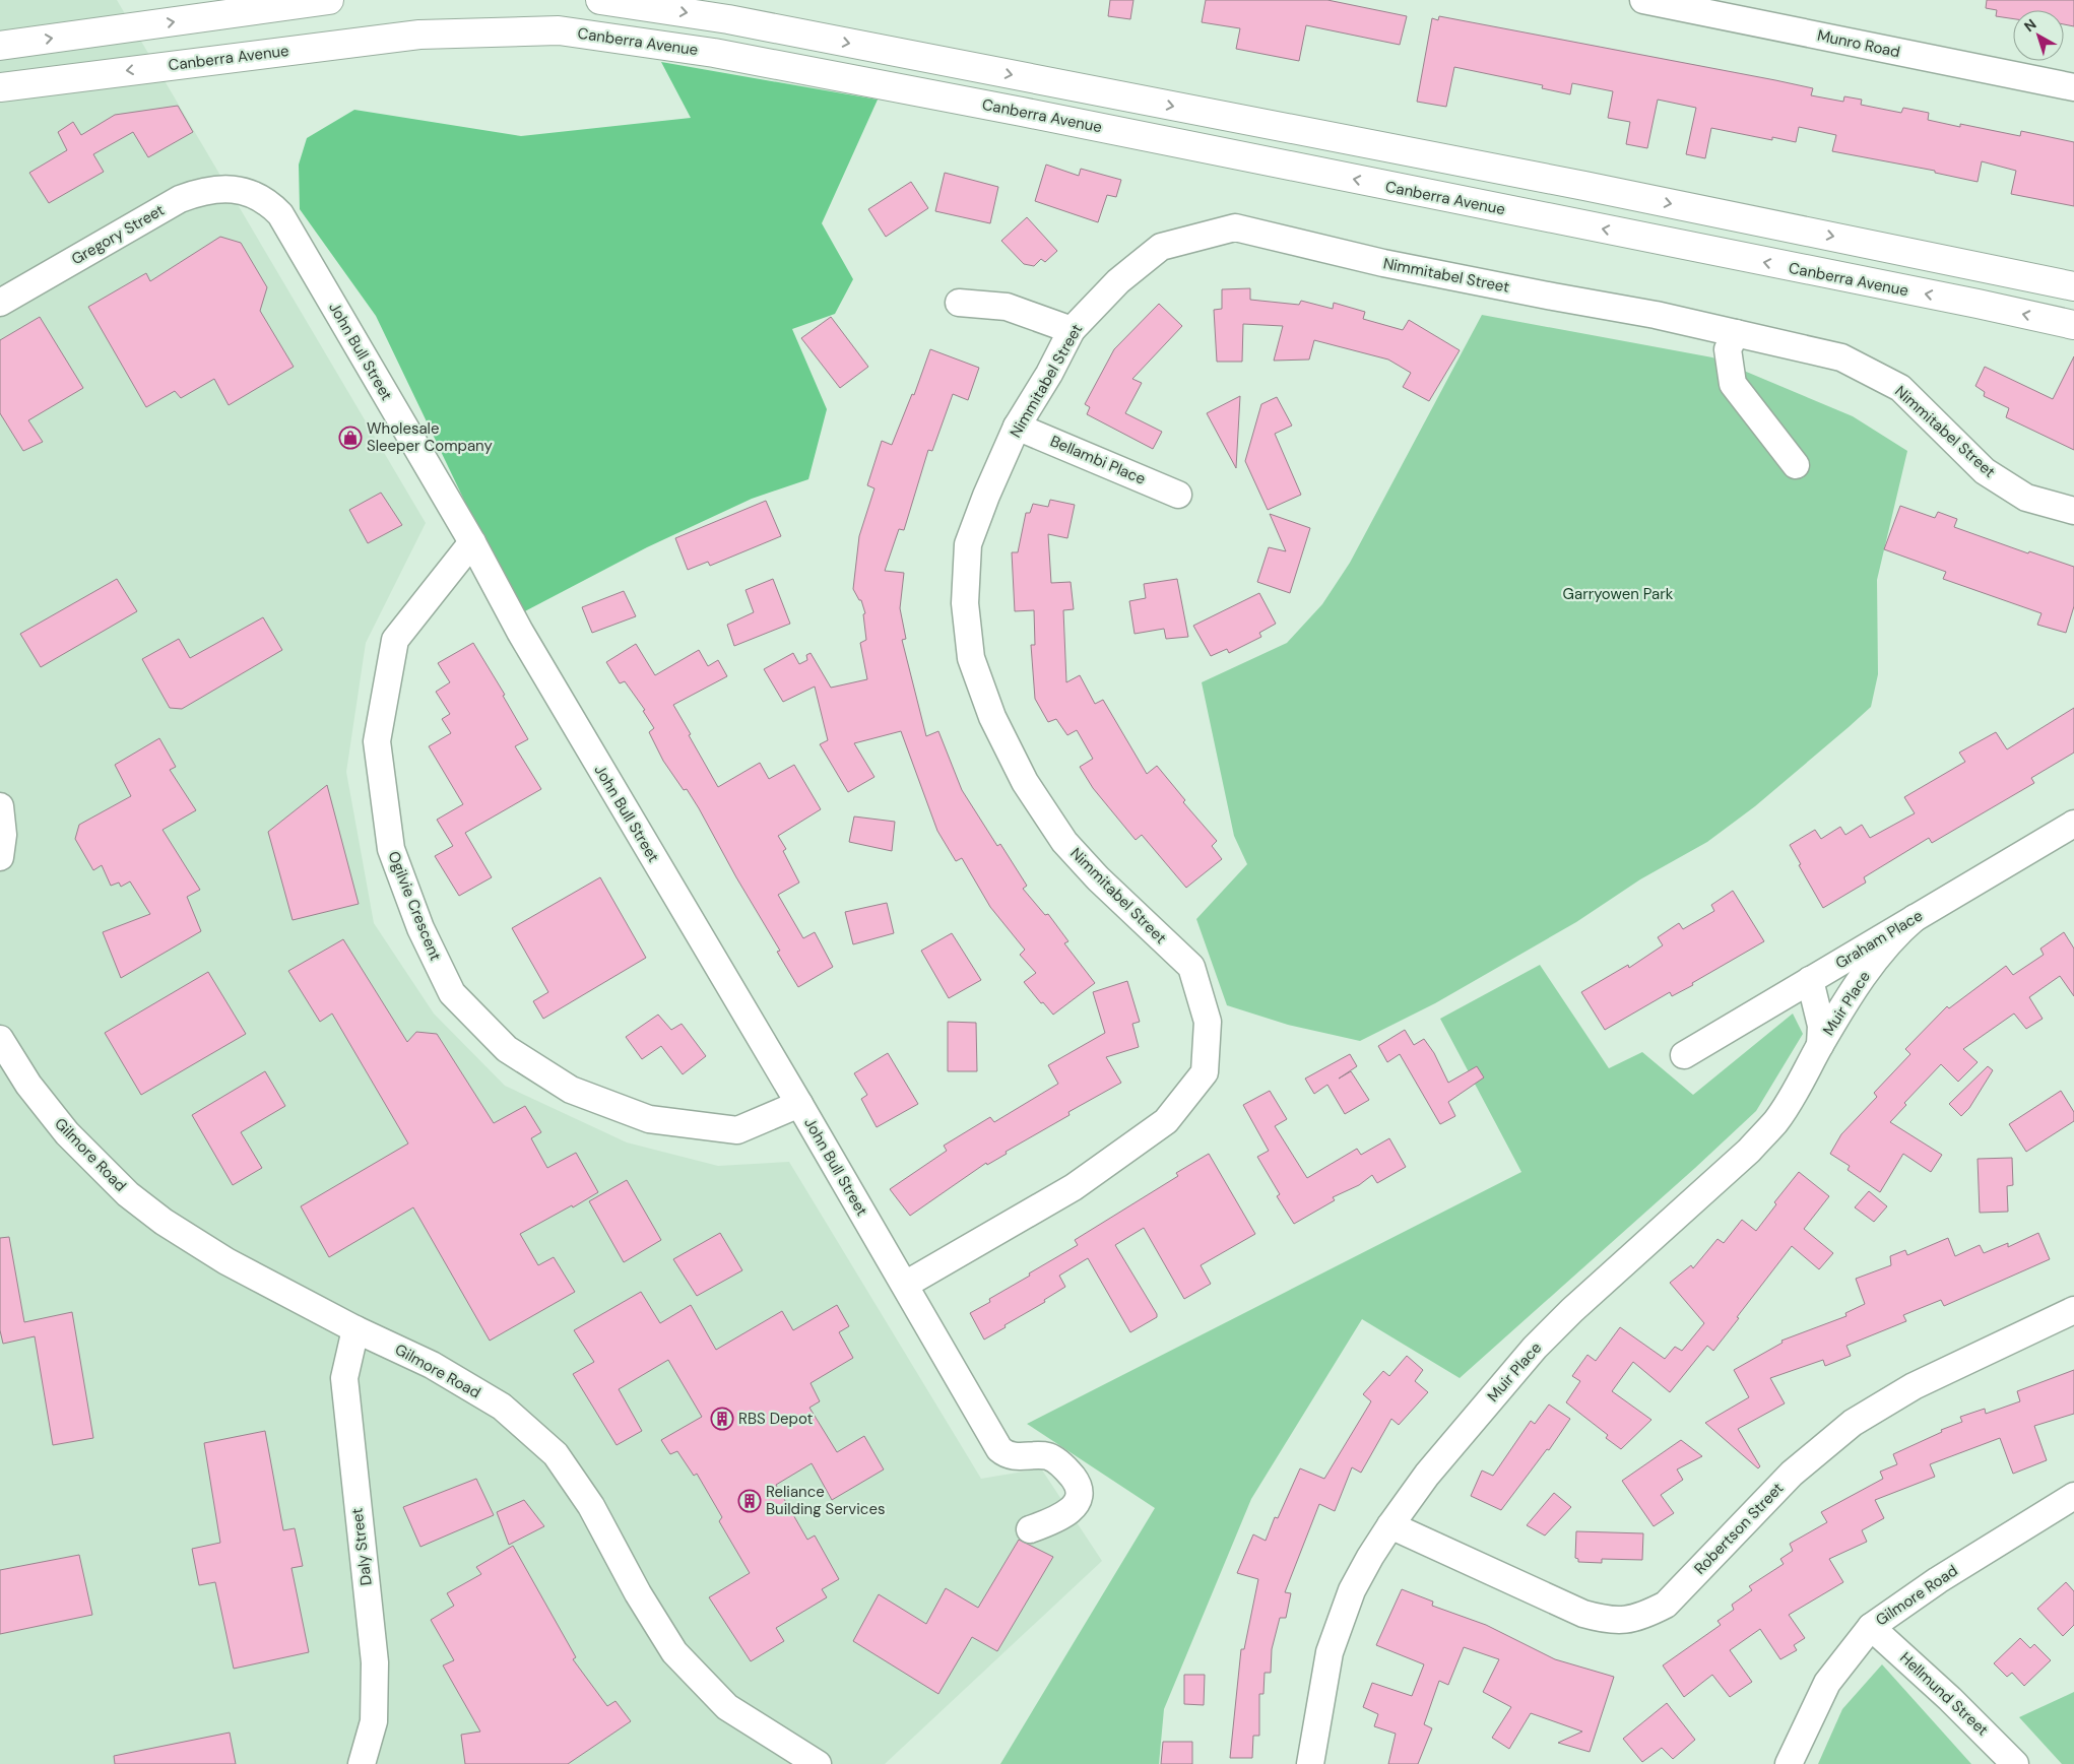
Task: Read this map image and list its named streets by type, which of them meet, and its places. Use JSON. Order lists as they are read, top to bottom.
{
  "streets": {
    "highway": ["Canberra Avenue"],
    "street": [
      "Munro Road",
      "Gregory Street",
      "Nimmitabel Street",
      "John Bull Street",
      "Bellambi Place",
      "Ogilvie Crescent",
      "Graham Place",
      "Muir Place",
      "Gilmore Road",
      "Robertson Street",
      "Daly Street",
      "Hellmund Street"
    ]
  },
  "crossings": [
    ["Gregory Street", "John Bull Street"],
    ["Nimmitabel Street", "John Bull Street"],
    ["Nimmitabel Street", "Bellambi Place"],
    ["John Bull Street", "Ogilvie Crescent"],
    ["Graham Place", "Muir Place"],
    ["Muir Place", "Robertson Street"],
    ["Gilmore Road", "Daly Street"],
    ["Gilmore Road", "Hellmund Street"]
  ],
  "parks": ["Garryowen Park"],
  "places": {
    "shop": ["Wholesale Sleeper Company"],
    "building": ["RBS Depot", "Reliance Building Services"]
  },
  "north": "top left"
}
